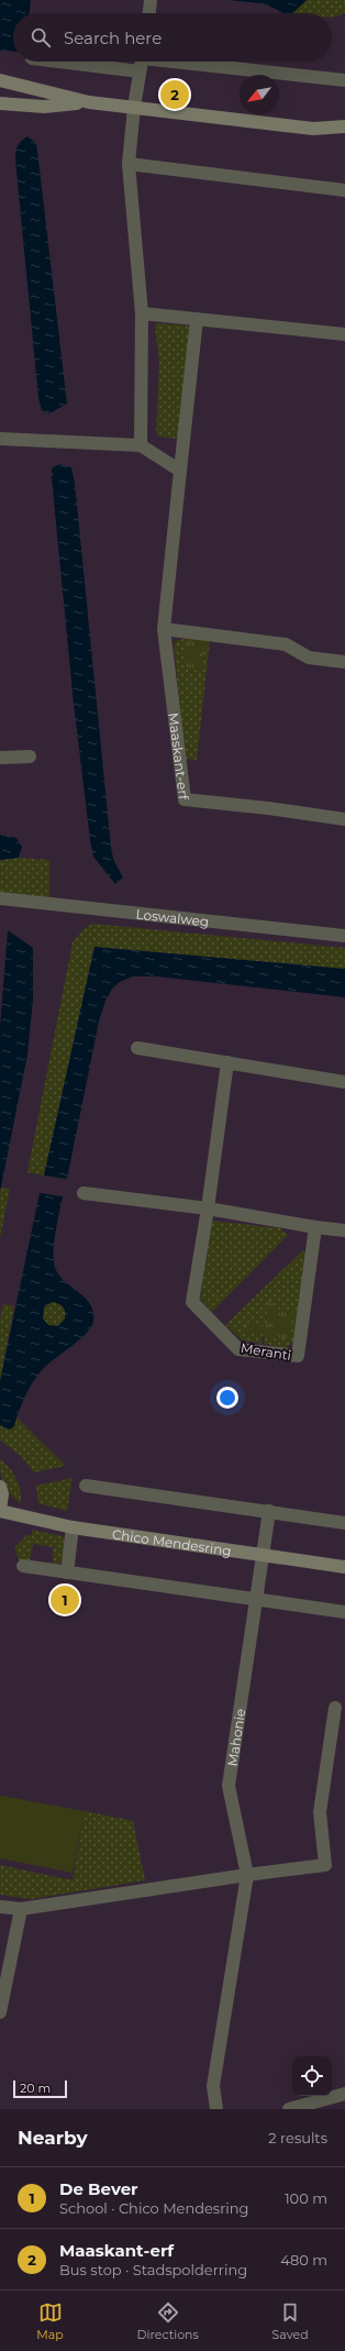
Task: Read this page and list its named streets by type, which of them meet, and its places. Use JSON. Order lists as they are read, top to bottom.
{
  "streets": {
    "street": [
      "Maaskant-erf",
      "Loswalweg",
      "Meranti",
      "Chico Mendesring",
      "Mahonie"
    ]
  },
  "crossings": [
    ["Chico Mendesring", "Mahonie"]
  ],
  "scale_bar": "20 m",
  "north": "bottom left",
  "page": {
    "search": "Search here",
    "pins": ["2", "1"],
    "scale": "20 m",
    "heading": ["Nearby", "2 results"],
    "list": [
      {
        "mark": "1",
        "name": "De Bever",
        "note": "School · Chico Mendesring",
        "value": "100 m"
      },
      {
        "mark": "2",
        "name": "Maaskant-erf",
        "note": "Bus stop · Stadspolderring",
        "value": "480 m"
      }
    ],
    "nav": ["Map", "Directions", "Saved"]
  }
}
